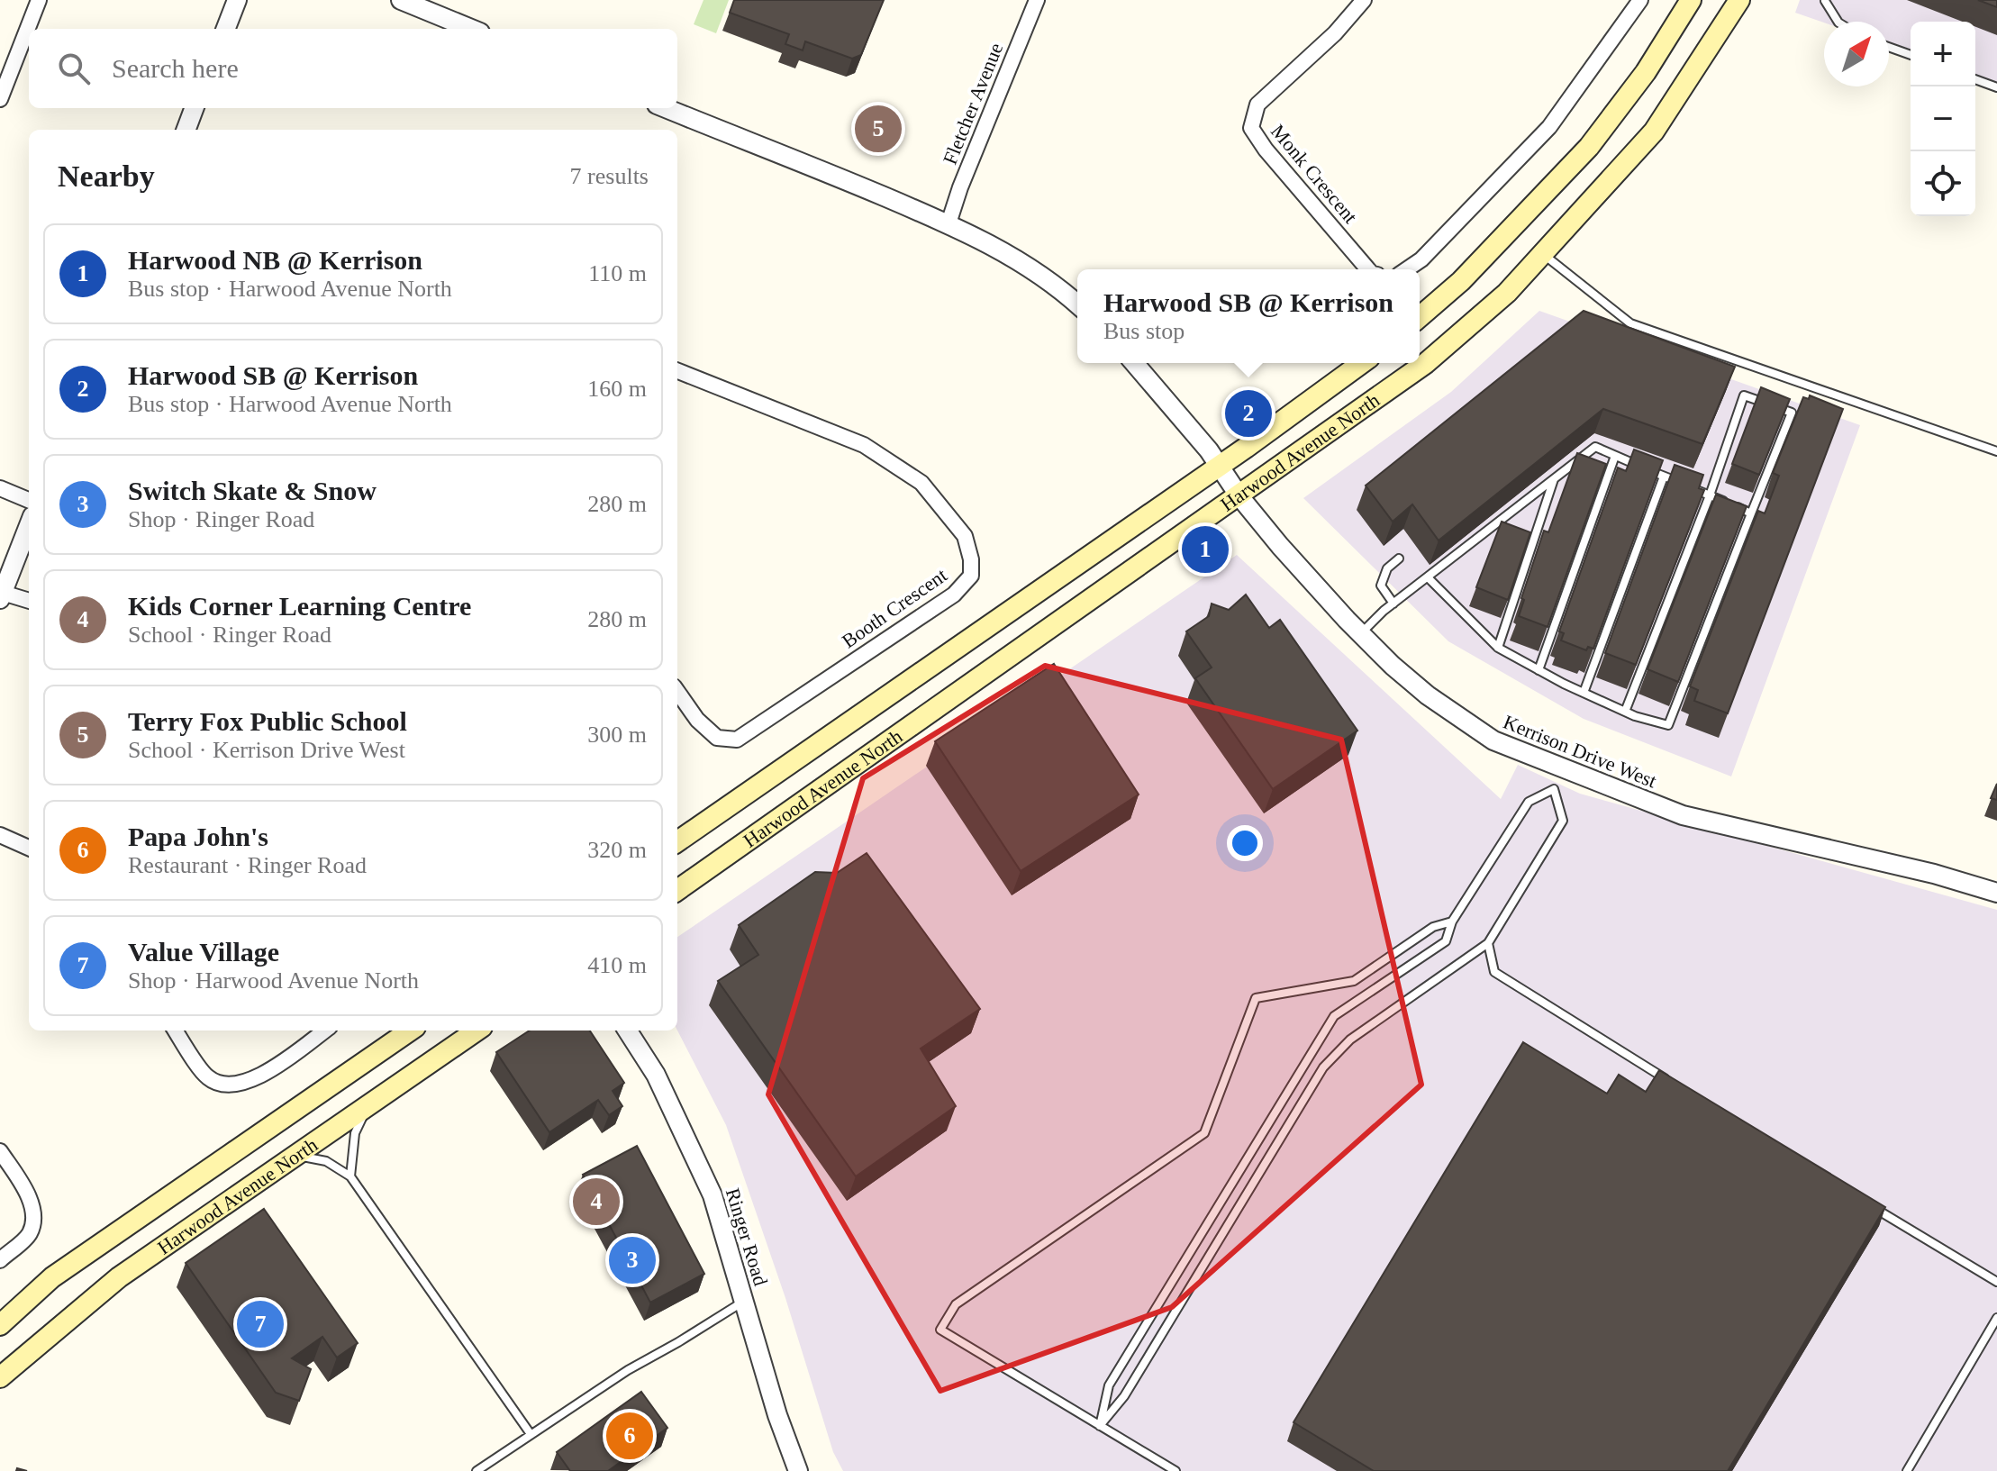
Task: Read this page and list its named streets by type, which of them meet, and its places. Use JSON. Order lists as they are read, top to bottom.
{
  "streets": {
    "main road": ["Harwood Avenue North"],
    "street": [
      "Fletcher Avenue",
      "Monk Crescent",
      "Booth Crescent",
      "Kerrison Drive West",
      "Ringer Road"
    ]
  },
  "crossings": [
    ["Harwood Avenue North", "Kerrison Drive West"]
  ],
  "north": "top right",
  "page": {
    "map_buttons": ["+", "−"],
    "search": "Search here",
    "pins": [
      "5",
      "2",
      "1",
      "4",
      "3",
      "7",
      "6"
    ],
    "heading": ["Nearby", "7 results"],
    "list": [
      {
        "mark": "1",
        "name": "Harwood NB @ Kerrison",
        "note": "Bus stop · Harwood Avenue North",
        "value": "110 m"
      },
      {
        "mark": "2",
        "name": "Harwood SB @ Kerrison",
        "note": "Bus stop · Harwood Avenue North",
        "value": "160 m"
      },
      {
        "mark": "3",
        "name": "Switch Skate & Snow",
        "note": "Shop · Ringer Road",
        "value": "280 m"
      },
      {
        "mark": "4",
        "name": "Kids Corner Learning Centre",
        "note": "School · Ringer Road",
        "value": "280 m"
      },
      {
        "mark": "5",
        "name": "Terry Fox Public School",
        "note": "School · Kerrison Drive West",
        "value": "300 m"
      },
      {
        "mark": "6",
        "name": "Papa John's",
        "note": "Restaurant · Ringer Road",
        "value": "320 m"
      },
      {
        "mark": "7",
        "name": "Value Village",
        "note": "Shop · Harwood Avenue North",
        "value": "410 m"
      }
    ],
    "popup": ["Harwood SB @ Kerrison", "Bus stop"]
  }
}
